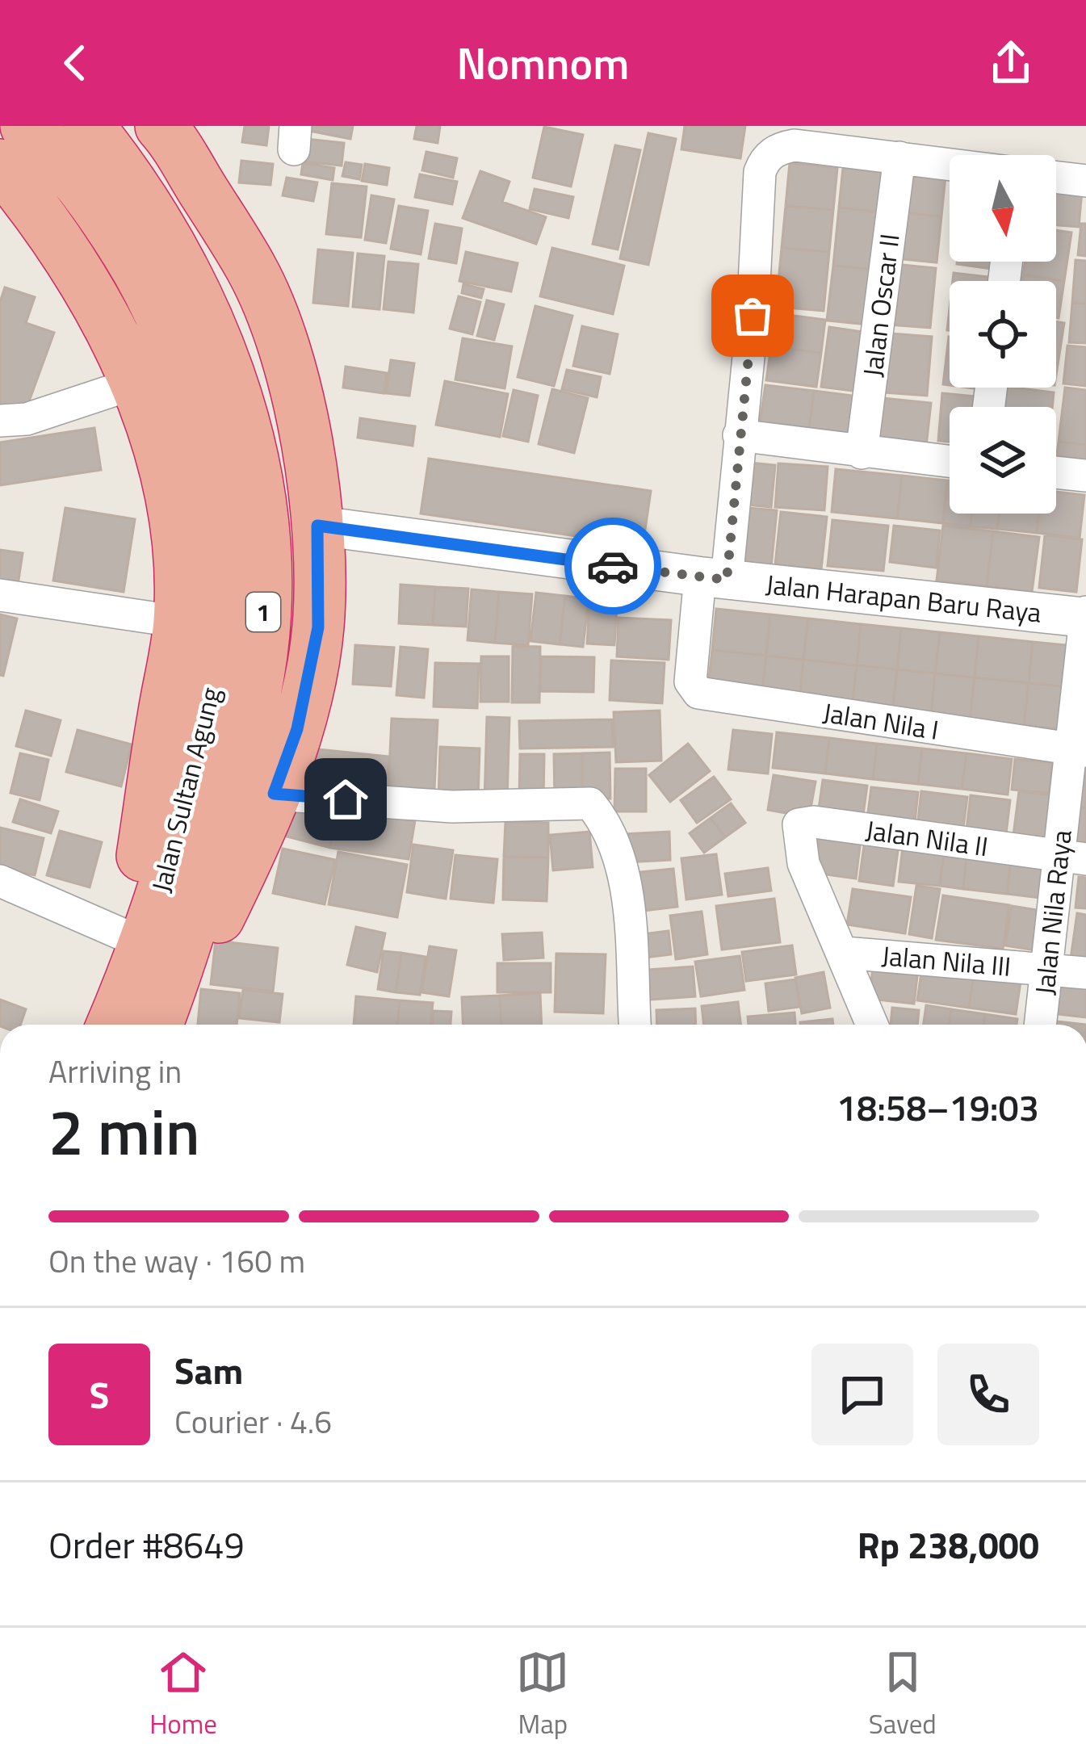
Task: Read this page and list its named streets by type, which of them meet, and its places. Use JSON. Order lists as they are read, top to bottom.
{
  "streets": {
    "highway": ["1", "Jalan Sultan Agung"],
    "street": [
      "Jalan Oscar II",
      "Jalan Harapan Baru Raya",
      "Jalan Nila I",
      "Jalan Nila II",
      "Jalan Nila Raya",
      "Jalan Nila III"
    ]
  },
  "crossings": [
    ["Jalan Harapan Baru Raya", "Jalan Nila I"],
    ["Jalan Harapan Baru Raya", "Jalan Nila Raya"],
    ["Jalan Nila I", "Jalan Nila Raya"],
    ["Jalan Nila II", "Jalan Nila Raya"],
    ["Jalan Nila II", "Jalan Nila III"],
    ["Jalan Nila Raya", "Jalan Nila III"]
  ],
  "north": "bottom",
  "page": {
    "header": "Nomnom",
    "heading": ["2 min", "Arriving in", "18:58–19:03"],
    "panel": [
      "Sam",
      "Courier · 4.6",
      "Order #8649",
      "Rp 238,000"
    ],
    "bar": "On the way · 160 m",
    "round": "S",
    "tabs": ["Home", "Map", "Saved"]
  }
}
